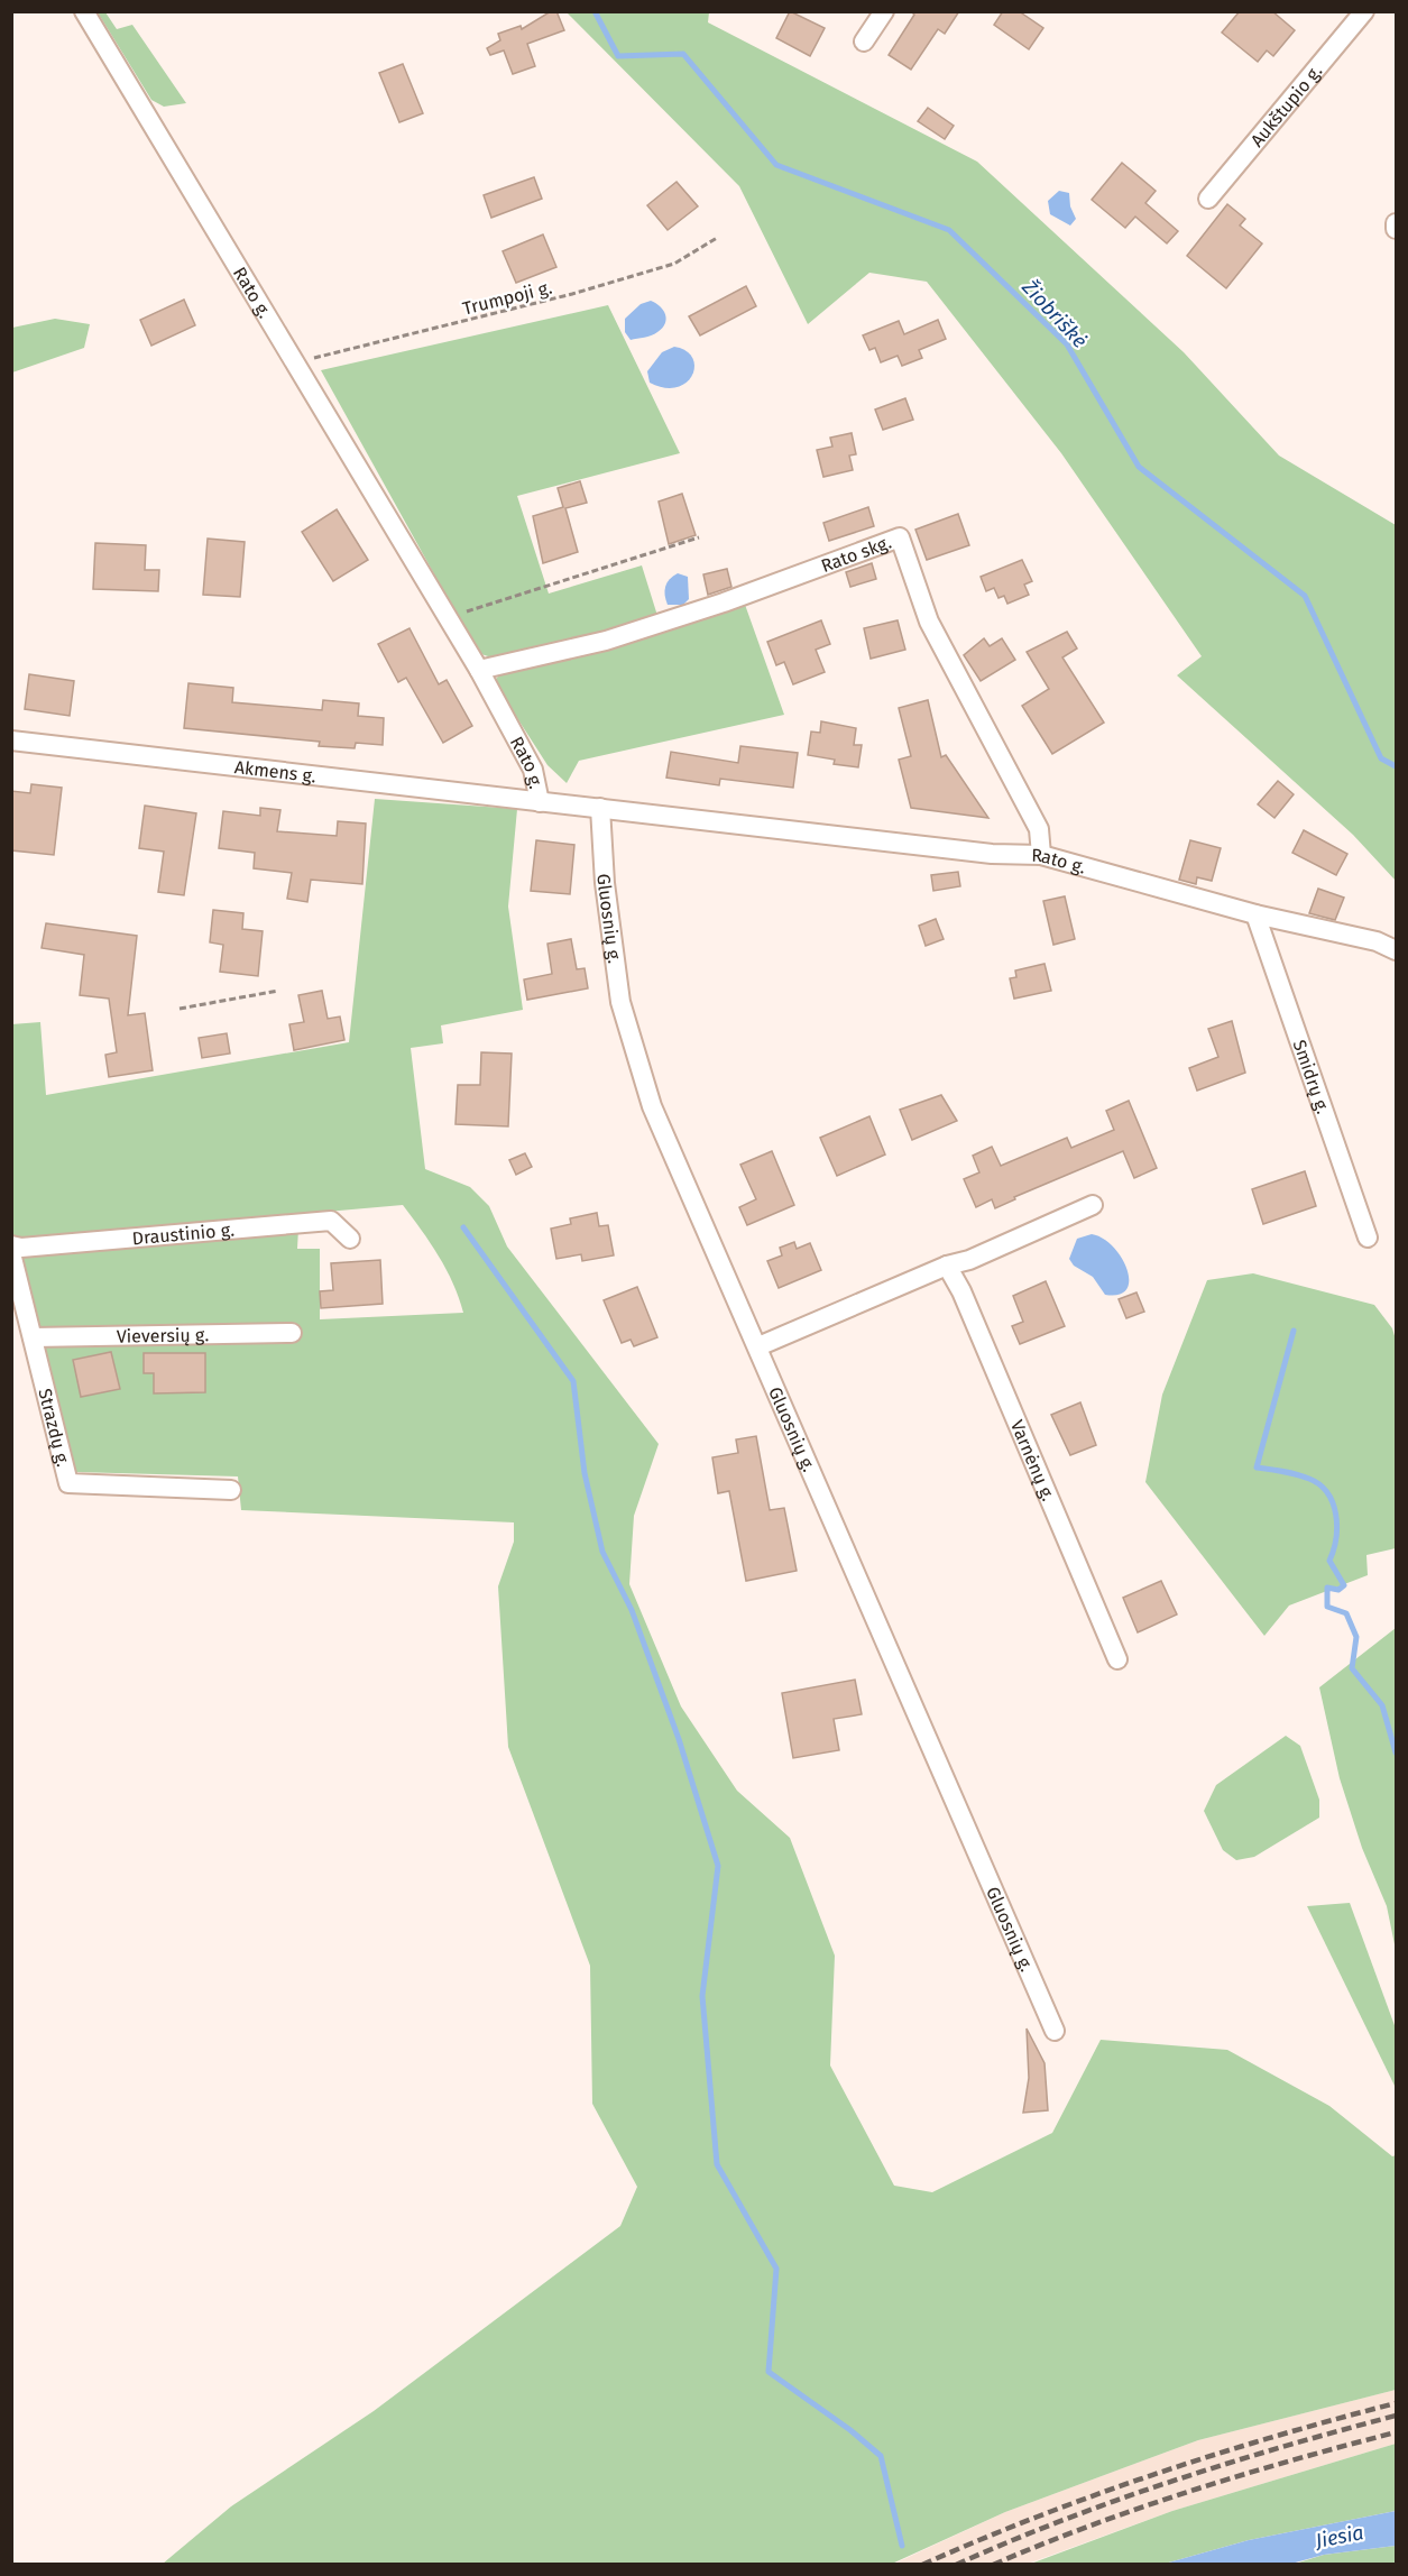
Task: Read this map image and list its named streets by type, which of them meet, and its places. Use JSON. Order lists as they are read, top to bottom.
{
  "streets": {
    "street": [
      "Aukštupio g.",
      "Rato g.",
      "Rato skg.",
      "Akmens g.",
      "Gluosnių g.",
      "Smidrų g.",
      "Draustinio g.",
      "Vieversių g.",
      "Strazdų g.",
      "Varnėnų g."
    ],
    "path": ["Trumpoji g."]
  },
  "crossings": [
    ["Rato g.", "Trumpoji g."],
    ["Rato g.", "Rato skg."],
    ["Rato g.", "Akmens g."],
    ["Rato g.", "Gluosnių g."],
    ["Rato g.", "Smidrų g."],
    ["Vieversių g.", "Strazdų g."]
  ],
  "water": ["Žiobriškė", "Jiesia"]
}
